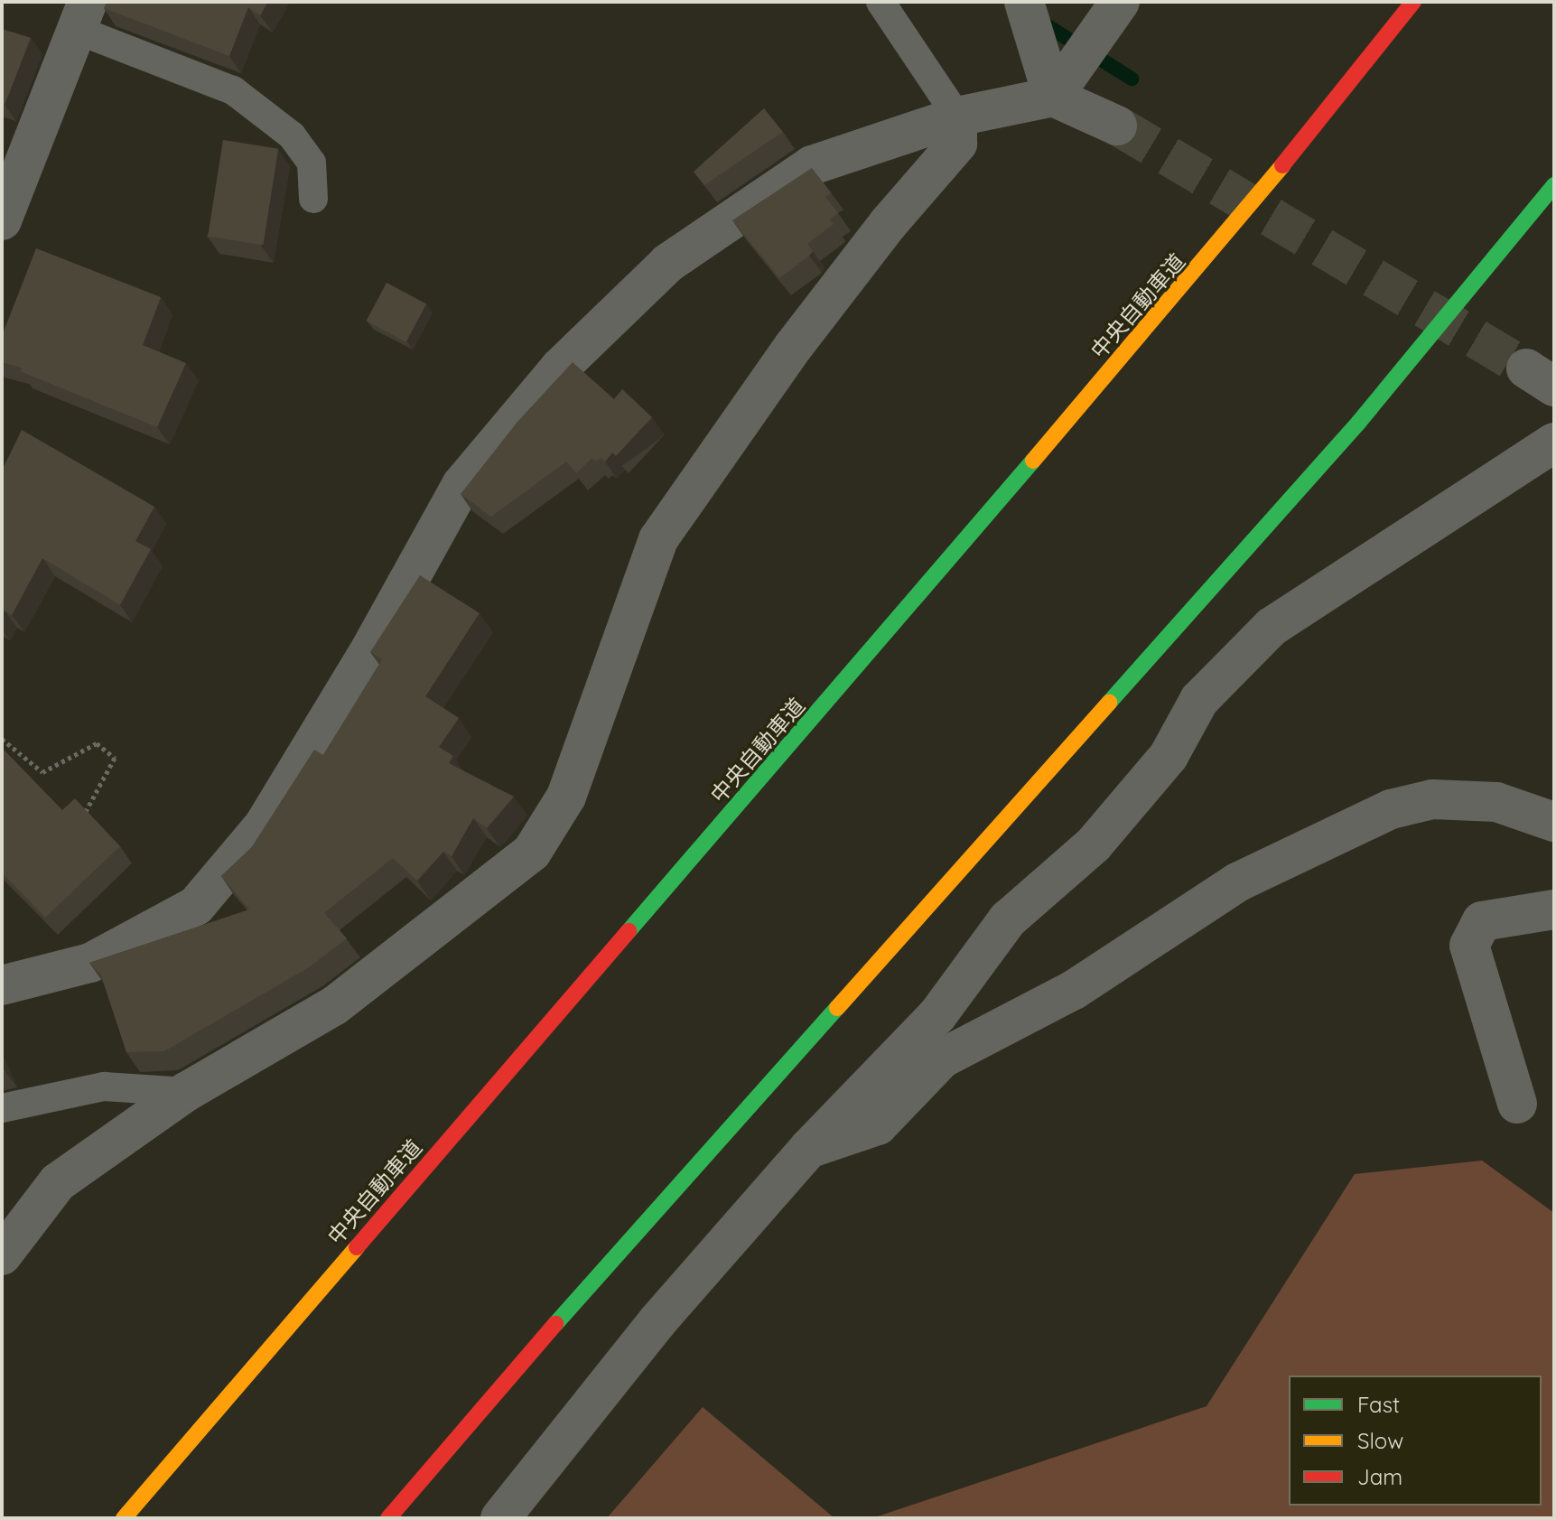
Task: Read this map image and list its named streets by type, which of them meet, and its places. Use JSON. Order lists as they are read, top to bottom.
{
  "streets": {
    "highway": ["中央自動車道"]
  },
  "legend": ["Fast", "Slow", "Jam"]
}
